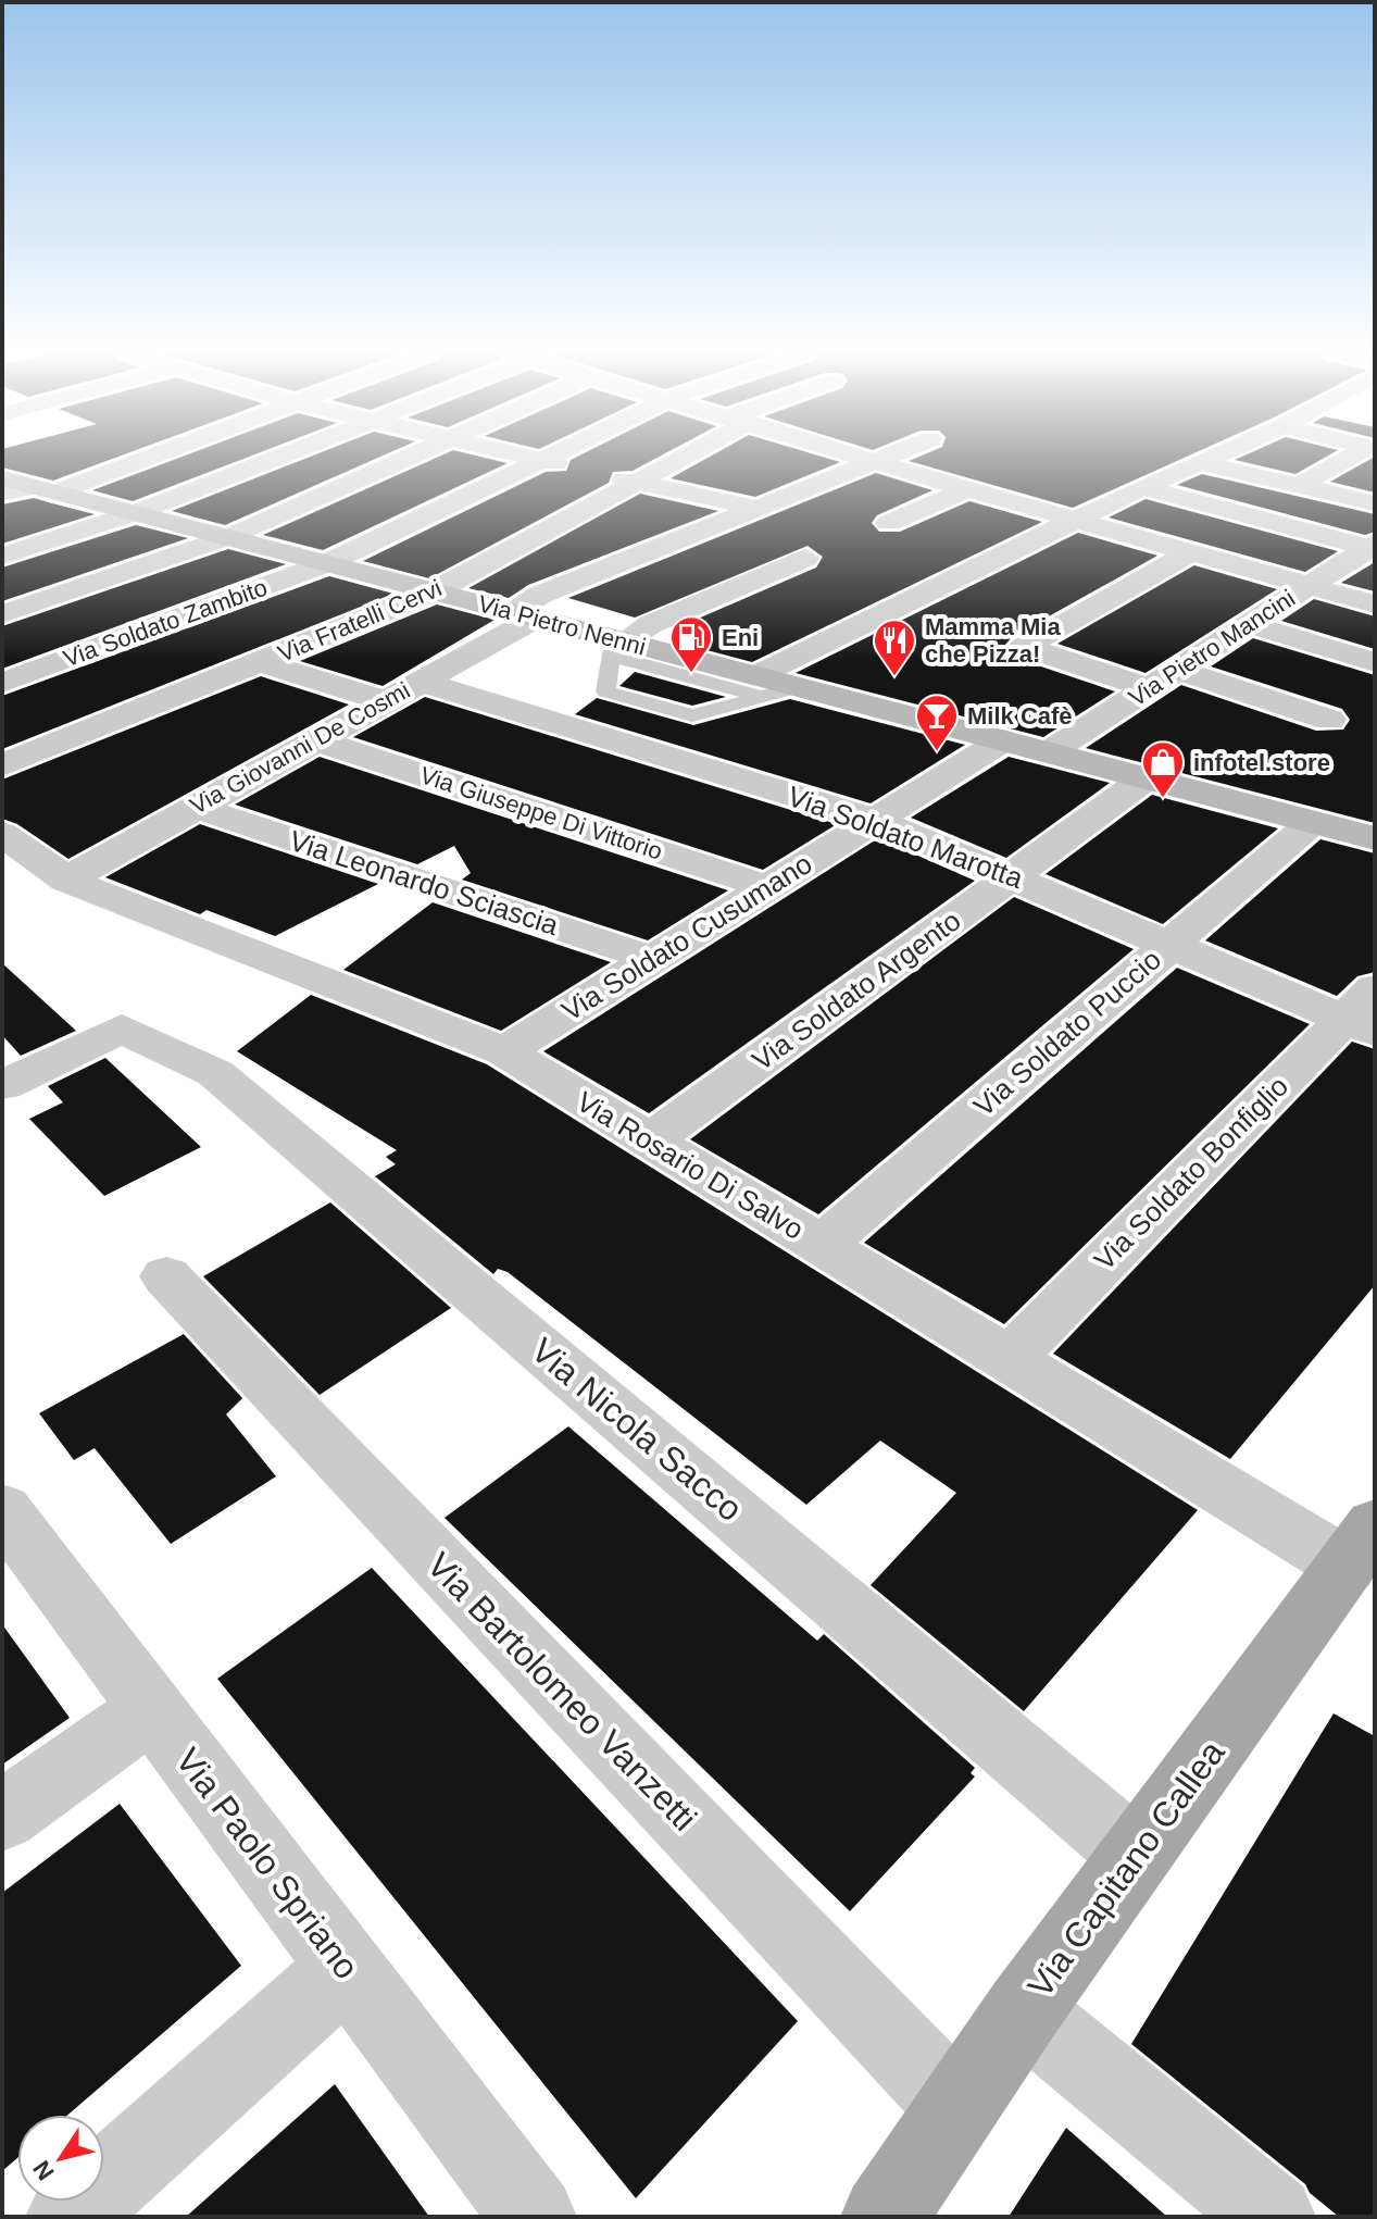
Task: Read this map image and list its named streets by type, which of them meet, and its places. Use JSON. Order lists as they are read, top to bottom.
{
  "streets": {
    "main road": ["Via Pietro Nenni", "Via Capitano Callea"],
    "street": [
      "Via Fratelli Cervi",
      "Via Soldato Zambito",
      "Via Pietro Mancini",
      "Via Giovanni De Cosmi",
      "Via Giuseppe Di Vittorio",
      "Via Soldato Marotta",
      "Via Leonardo Sciascia",
      "Via Soldato Cusumano",
      "Via Soldato Argento",
      "Via Soldato Puccio",
      "Via Rosario Di Salvo",
      "Via Soldato Bonfiglio",
      "Via Nicola Sacco",
      "Via Bartolomeo Vanzetti",
      "Via Paolo Spriano"
    ]
  },
  "crossings": [
    ["Via Fratelli Cervi", "Via Pietro Nenni"],
    ["Via Soldato Zambito", "Via Pietro Nenni"],
    ["Via Pietro Nenni", "Via Pietro Mancini"],
    ["Via Pietro Nenni", "Via Giovanni De Cosmi"],
    ["Via Pietro Nenni", "Via Soldato Cusumano"],
    ["Via Pietro Nenni", "Via Soldato Argento"],
    ["Via Pietro Nenni", "Via Soldato Puccio"],
    ["Via Giovanni De Cosmi", "Via Giuseppe Di Vittorio"],
    ["Via Giovanni De Cosmi", "Via Soldato Marotta"],
    ["Via Giovanni De Cosmi", "Via Leonardo Sciascia"],
    ["Via Giovanni De Cosmi", "Via Rosario Di Salvo"],
    ["Via Giuseppe Di Vittorio", "Via Soldato Cusumano"],
    ["Via Soldato Marotta", "Via Soldato Cusumano"],
    ["Via Soldato Marotta", "Via Soldato Argento"],
    ["Via Soldato Marotta", "Via Soldato Puccio"],
    ["Via Soldato Marotta", "Via Soldato Bonfiglio"],
    ["Via Leonardo Sciascia", "Via Soldato Cusumano"],
    ["Via Soldato Cusumano", "Via Rosario Di Salvo"],
    ["Via Soldato Argento", "Via Rosario Di Salvo"],
    ["Via Soldato Puccio", "Via Rosario Di Salvo"],
    ["Via Rosario Di Salvo", "Via Soldato Bonfiglio"],
    ["Via Rosario Di Salvo", "Via Capitano Callea"],
    ["Via Nicola Sacco", "Via Capitano Callea"],
    ["Via Bartolomeo Vanzetti", "Via Capitano Callea"]
  ],
  "places": {
    "fuel station": ["Eni"],
    "restaurant": ["Mamma Mia che Pizza!"],
    "bar": ["Milk Cafè"],
    "shop": ["infotel.store"]
  },
  "north": "bottom left"
}
